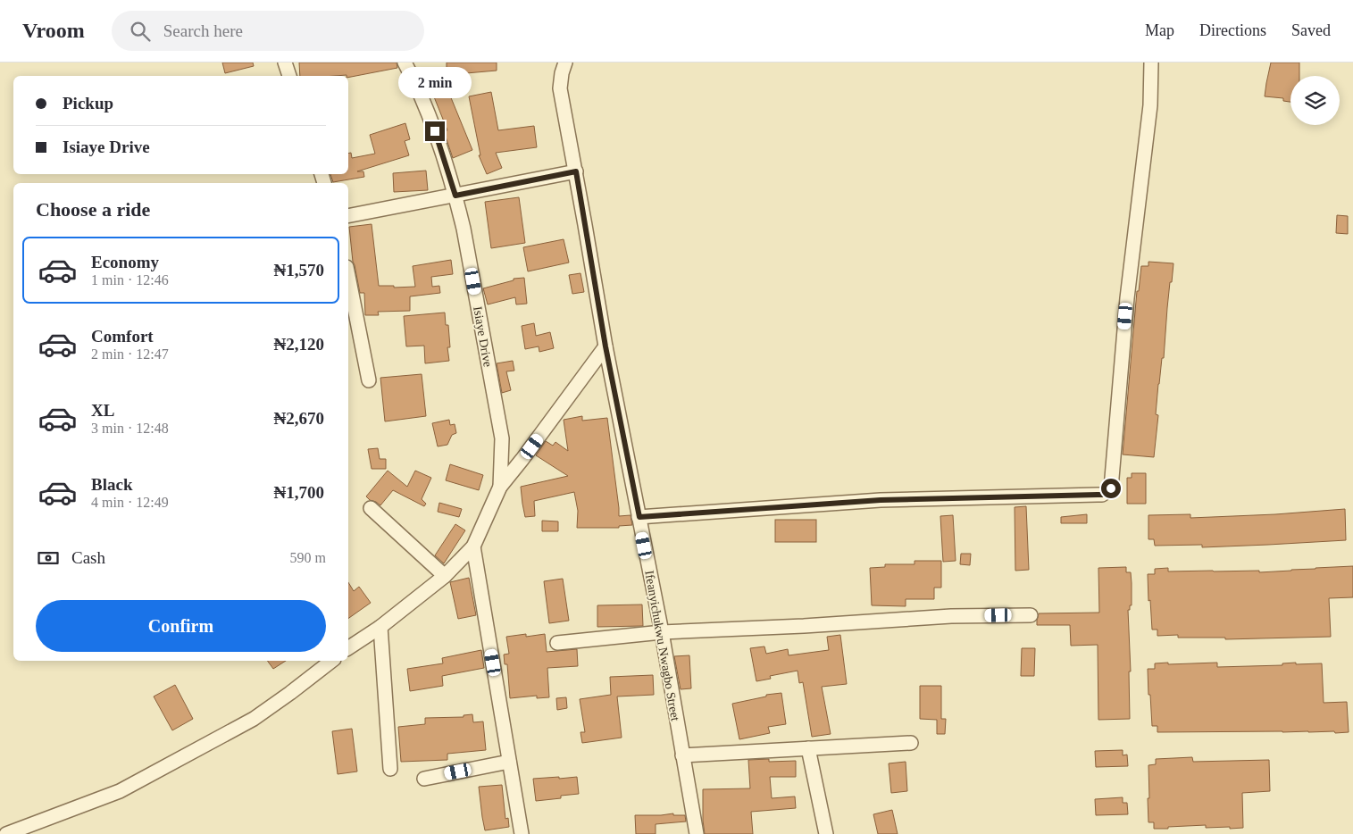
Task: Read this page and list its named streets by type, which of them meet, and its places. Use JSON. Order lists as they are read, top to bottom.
{
  "streets": {
    "street": ["Isiaye Drive", "Ifeanyichukwu Nwagbo Street"]
  },
  "page": {
    "header": "Vroom",
    "search": "Search here",
    "nav": ["Map", "Directions", "Saved"],
    "bubble": "2 min",
    "banner": ["Pickup", "Isiaye Drive"],
    "heading": "Choose a ride",
    "list": [
      {
        "name": "Economy",
        "note": "1 min · 12:46",
        "value": "₦1,570"
      },
      {
        "name": "Comfort",
        "note": "2 min · 12:47",
        "value": "₦2,120"
      },
      {
        "name": "XL",
        "note": "3 min · 12:48",
        "value": "₦2,670"
      },
      {
        "name": "Black",
        "note": "4 min · 12:49",
        "value": "₦1,700"
      }
    ],
    "pay": ["Cash", "590 m"],
    "buttons": "Confirm"
  }
}
